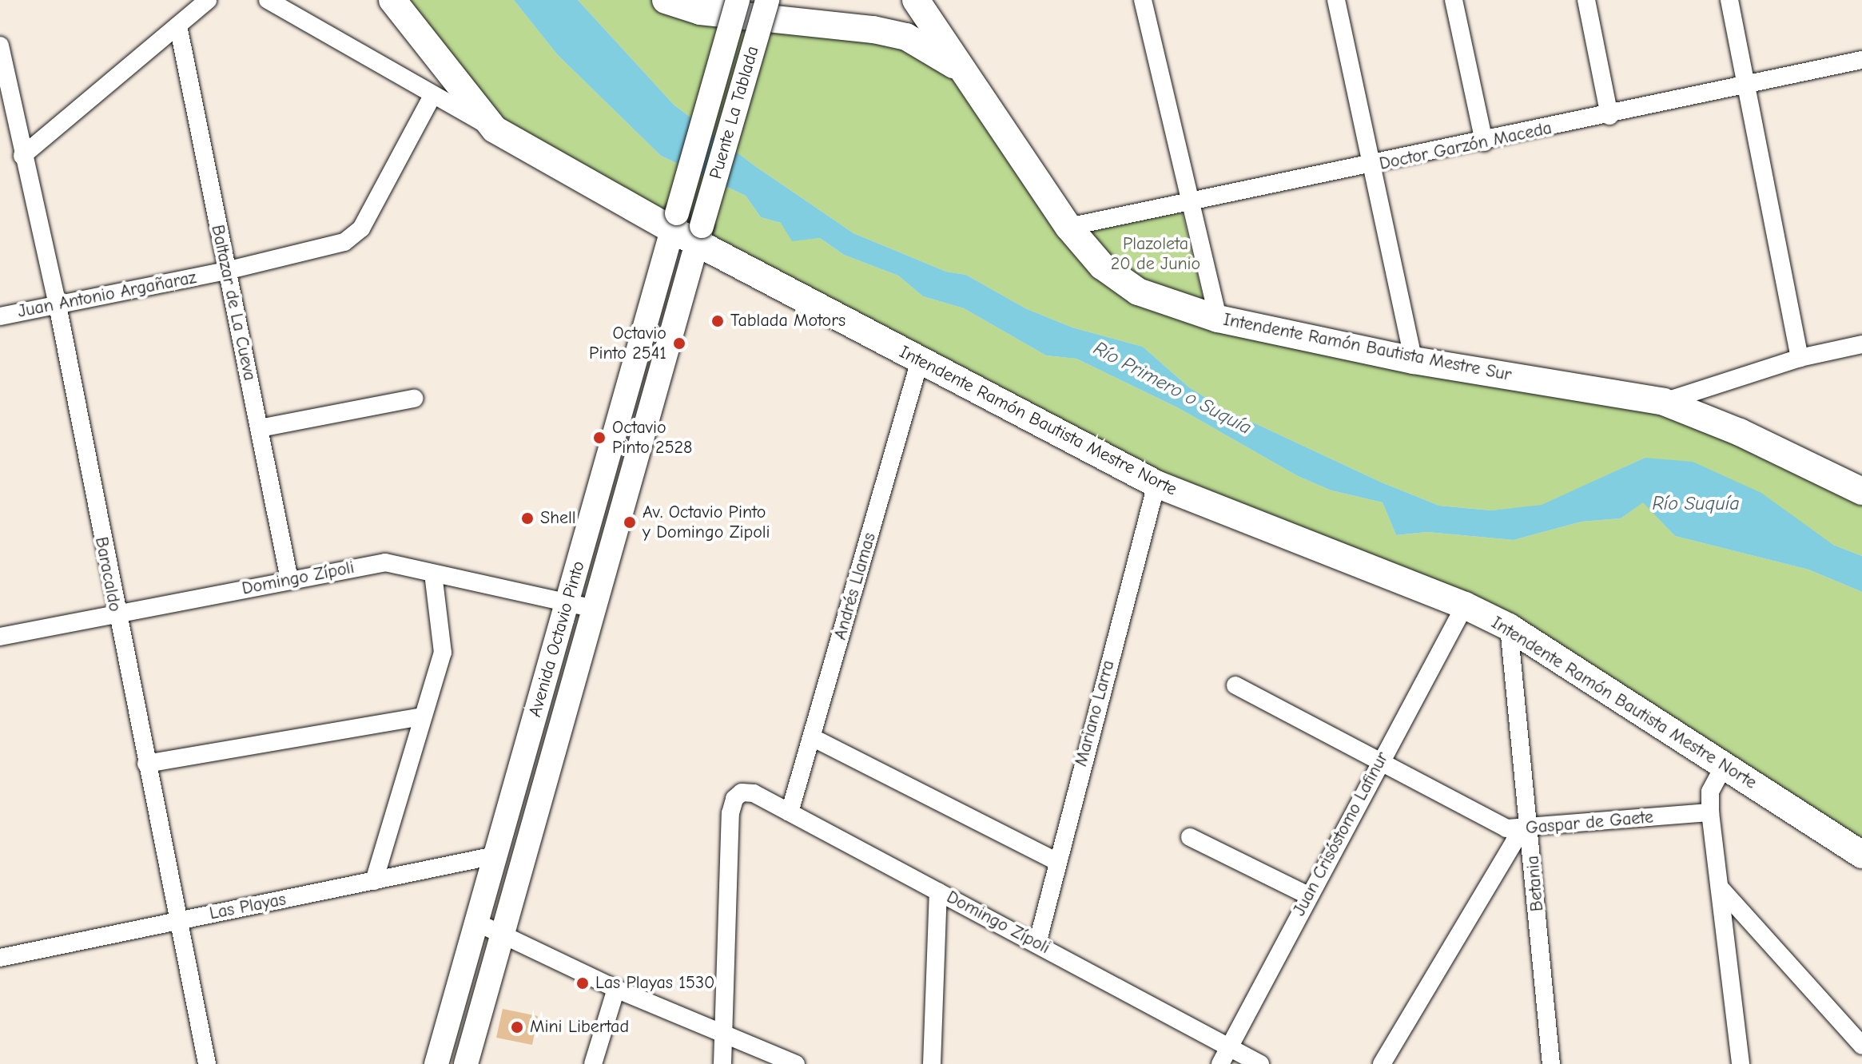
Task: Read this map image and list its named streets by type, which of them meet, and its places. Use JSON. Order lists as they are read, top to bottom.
{
  "streets": {
    "main road": [
      "Puente La Tablada",
      "Intendente Ramón Bautista Mestre Sur",
      "Intendente Ramón Bautista Mestre Norte",
      "Avenida Octavio Pinto"
    ],
    "street": [
      "Doctor Garzón Maceda",
      "Juan Antonio Argañaraz",
      "Baltazar de La Cueva",
      "Baracaldo",
      "Domingo Zípoli",
      "Andrés Llamas",
      "Mariano Larra",
      "Gaspar de Gaete",
      "Juan Crisóstomo Lafinur",
      "Betania",
      "Las Playas"
    ]
  },
  "crossings": [
    ["Puente La Tablada", "Intendente Ramón Bautista Mestre Norte"],
    ["Puente La Tablada", "Avenida Octavio Pinto"],
    ["Doctor Garzón Maceda", "Intendente Ramón Bautista Mestre Sur"],
    ["Juan Antonio Argañaraz", "Baltazar de La Cueva"],
    ["Juan Antonio Argañaraz", "Baracaldo"],
    ["Baltazar de La Cueva", "Domingo Zípoli"],
    ["Intendente Ramón Bautista Mestre Norte", "Andrés Llamas"],
    ["Intendente Ramón Bautista Mestre Norte", "Avenida Octavio Pinto"],
    ["Intendente Ramón Bautista Mestre Norte", "Mariano Larra"],
    ["Intendente Ramón Bautista Mestre Norte", "Juan Crisóstomo Lafinur"],
    ["Intendente Ramón Bautista Mestre Norte", "Betania"],
    ["Baracaldo", "Domingo Zípoli"],
    ["Baracaldo", "Las Playas"],
    ["Domingo Zípoli", "Andrés Llamas"],
    ["Domingo Zípoli", "Avenida Octavio Pinto"],
    ["Domingo Zípoli", "Mariano Larra"],
    ["Domingo Zípoli", "Juan Crisóstomo Lafinur"],
    ["Avenida Octavio Pinto", "Las Playas"],
    ["Gaspar de Gaete", "Juan Crisóstomo Lafinur"],
    ["Gaspar de Gaete", "Betania"]
  ],
  "water": ["Río Primero o Suquía", "Río Suquía"],
  "parks": ["Plazoleta 20 de Junio"],
  "places": [
    "Tablada Motors",
    "Octavio Pinto 2541",
    "Octavio Pinto 2528",
    "Shell",
    "Av. Octavio Pinto y Domingo Zipoli",
    "Las Playas 1530",
    "Mini Libertad"
  ]
}
